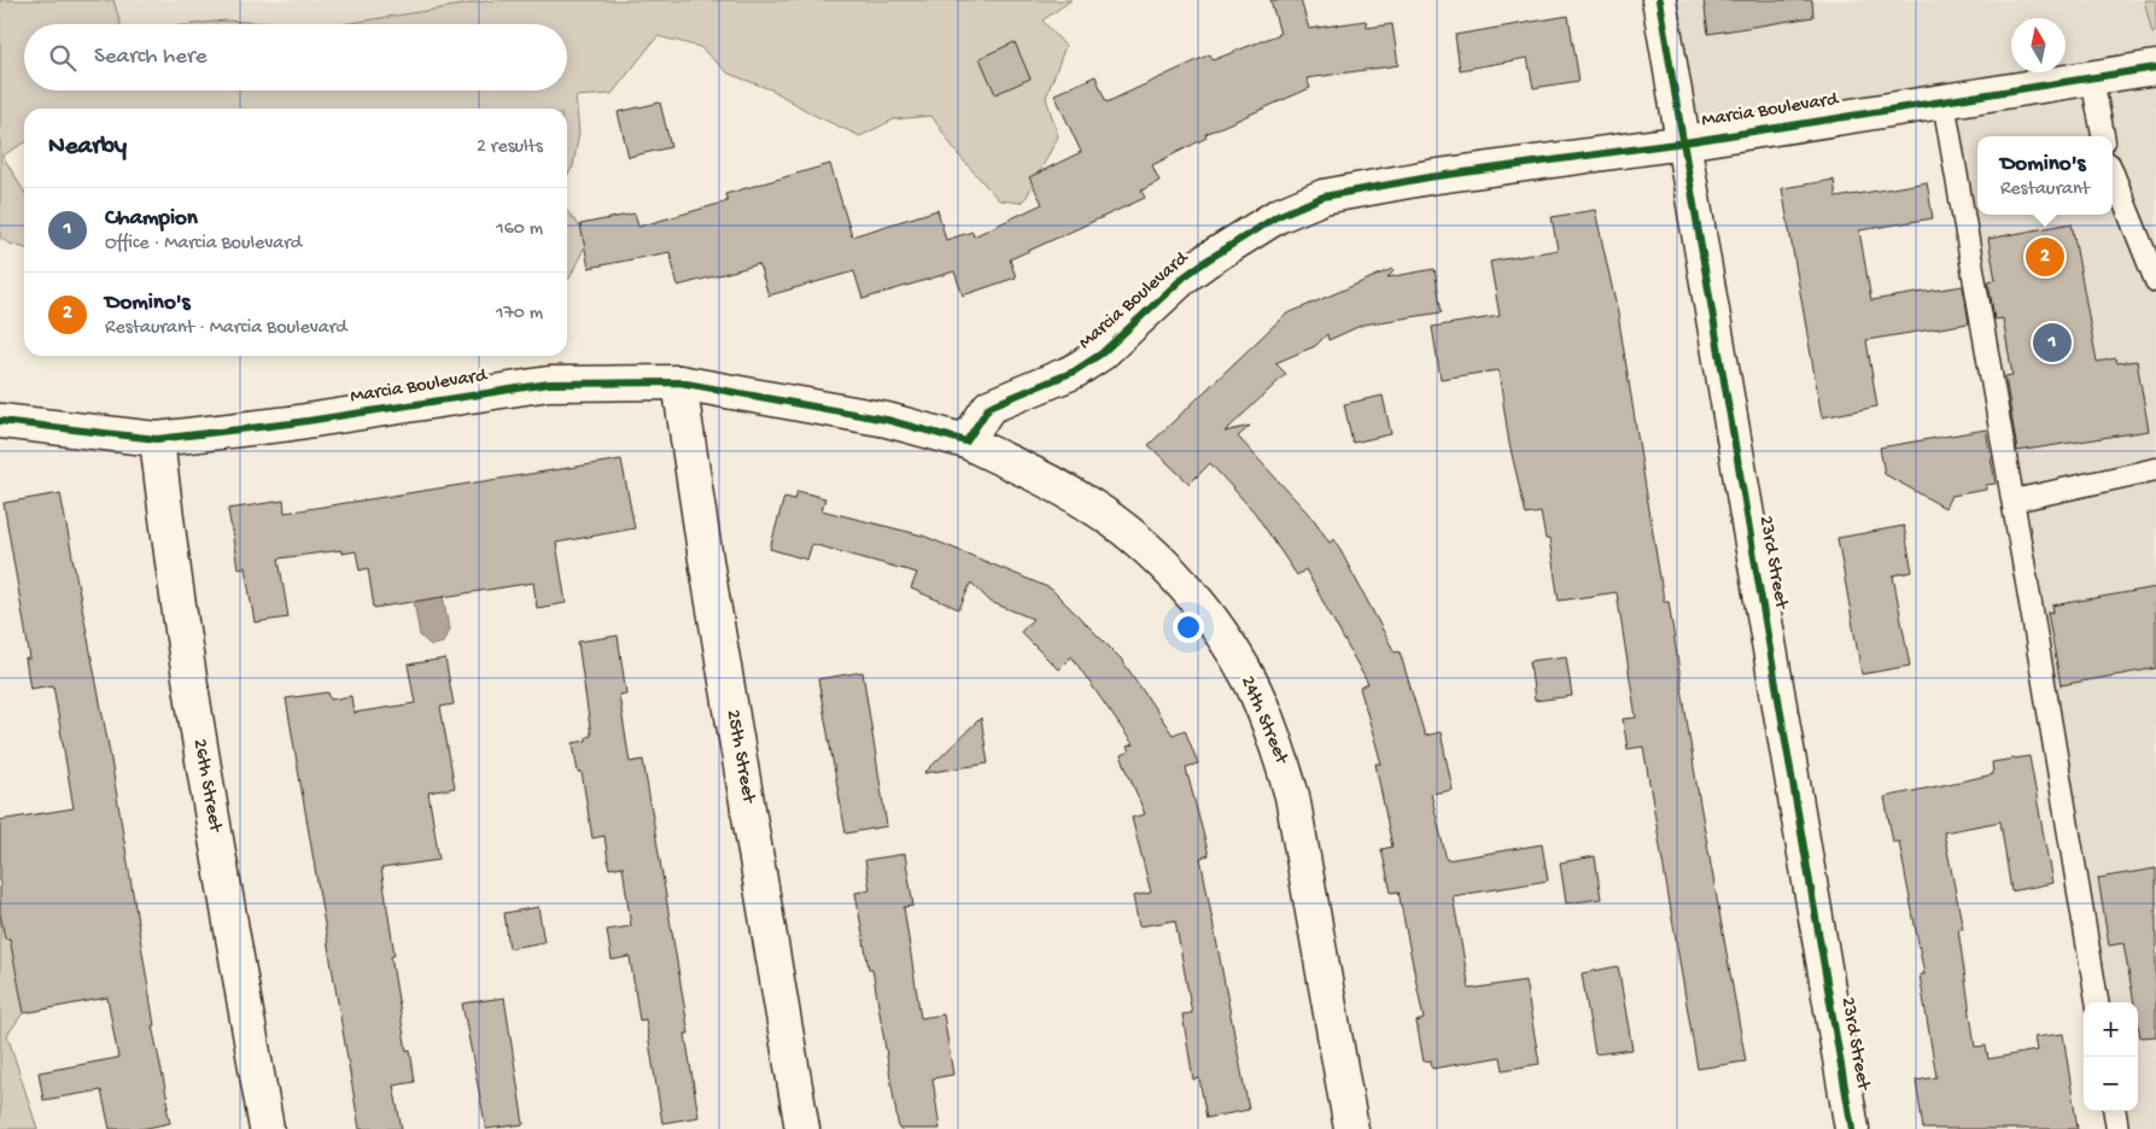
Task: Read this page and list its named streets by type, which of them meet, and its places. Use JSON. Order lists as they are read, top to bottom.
{
  "streets": {
    "street": [
      "Marcia Boulevard",
      "23rd Street",
      "24th Street",
      "25th Street",
      "26th Street"
    ]
  },
  "crossings": [
    ["Marcia Boulevard", "23rd Street"],
    ["Marcia Boulevard", "24th Street"],
    ["Marcia Boulevard", "25th Street"],
    ["Marcia Boulevard", "26th Street"]
  ],
  "north": "top",
  "page": {
    "search": "Search here",
    "heading": ["Nearby", "2 results"],
    "popup": ["Domino's", "Restaurant"],
    "list": [
      {
        "mark": "1",
        "name": "Champion",
        "note": "Office · Marcia Boulevard",
        "value": "160 m"
      },
      {
        "mark": "2",
        "name": "Domino's",
        "note": "Restaurant · Marcia Boulevard",
        "value": "170 m"
      }
    ],
    "pins": ["2", "1"],
    "map_buttons": ["+", "−"]
  }
}
